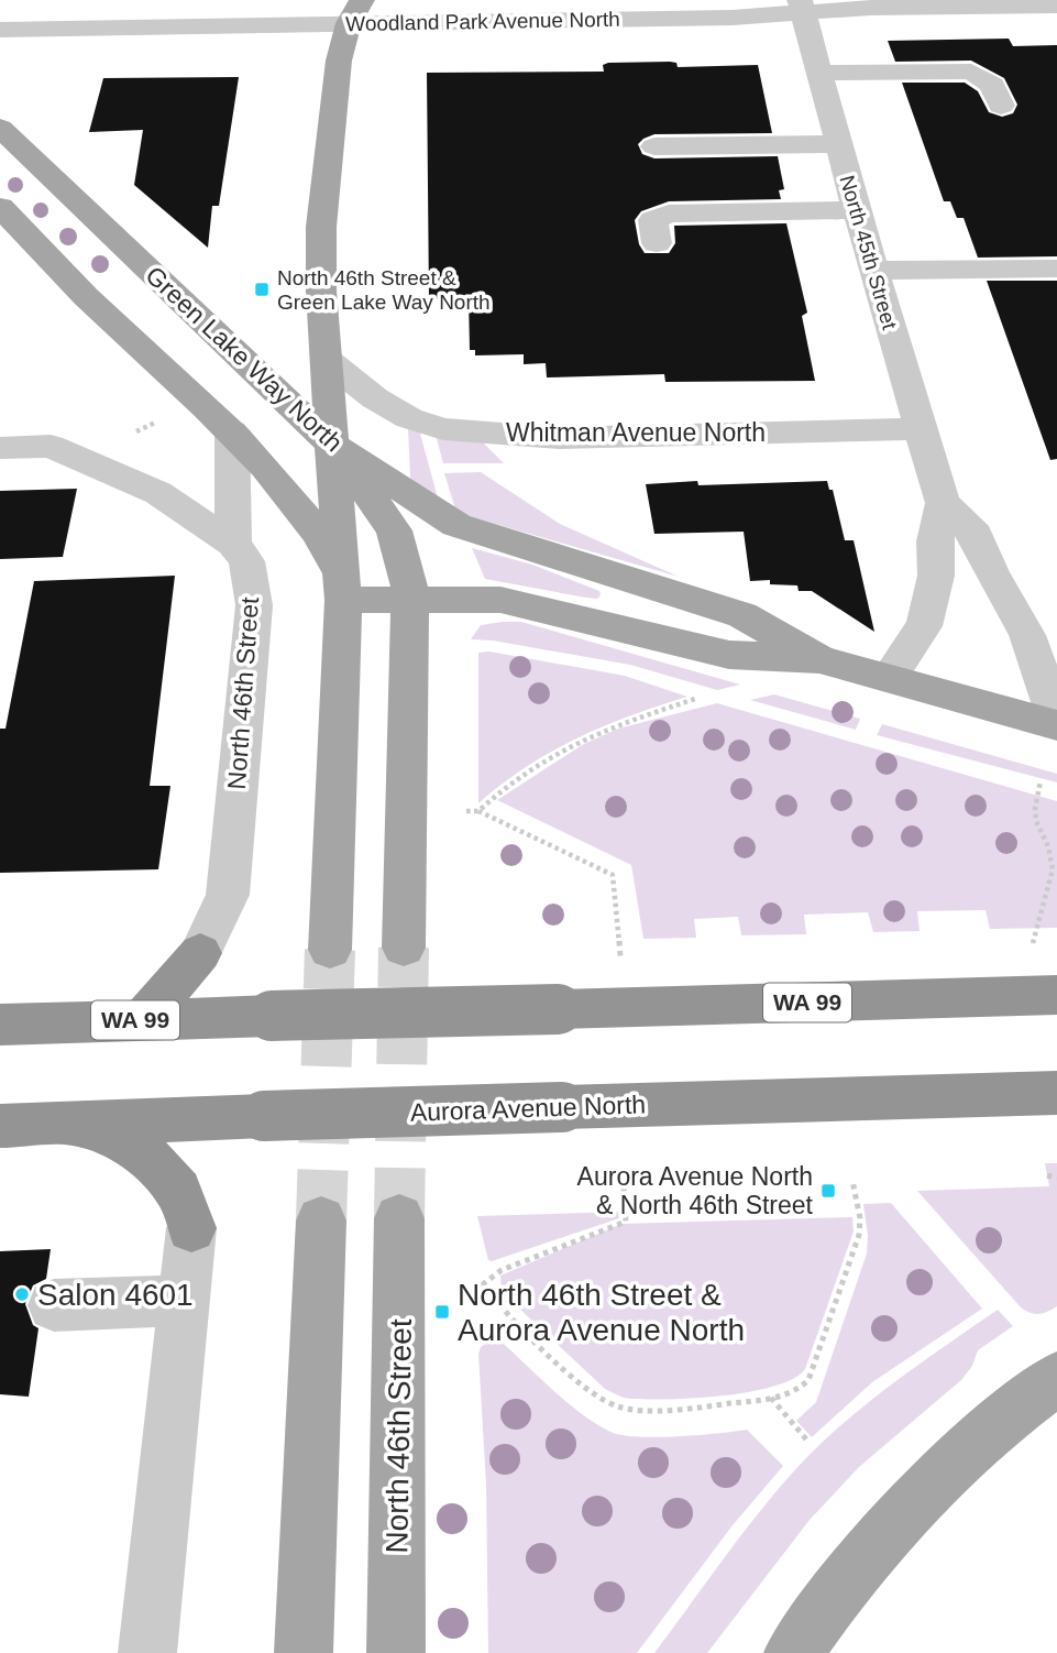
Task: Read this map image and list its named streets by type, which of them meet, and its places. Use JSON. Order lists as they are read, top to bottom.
{
  "streets": {
    "highway": ["WA 99", "Aurora Avenue North"],
    "main road": ["Green Lake Way North", "North 46th Street"],
    "street": ["Woodland Park Avenue North", "North 45th Street", "Whitman Avenue North"]
  },
  "crossings": [
    ["Woodland Park Avenue North", "North 45th Street"],
    ["North 45th Street", "Green Lake Way North"],
    ["North 45th Street", "Whitman Avenue North"]
  ],
  "places": {
    "transit": ["North 46th Street & Green Lake Way North", "Aurora Avenue North & North 46th Street", "North 46th Street & Aurora Avenue North"],
    "other": ["Salon 4601"]
  }
}
